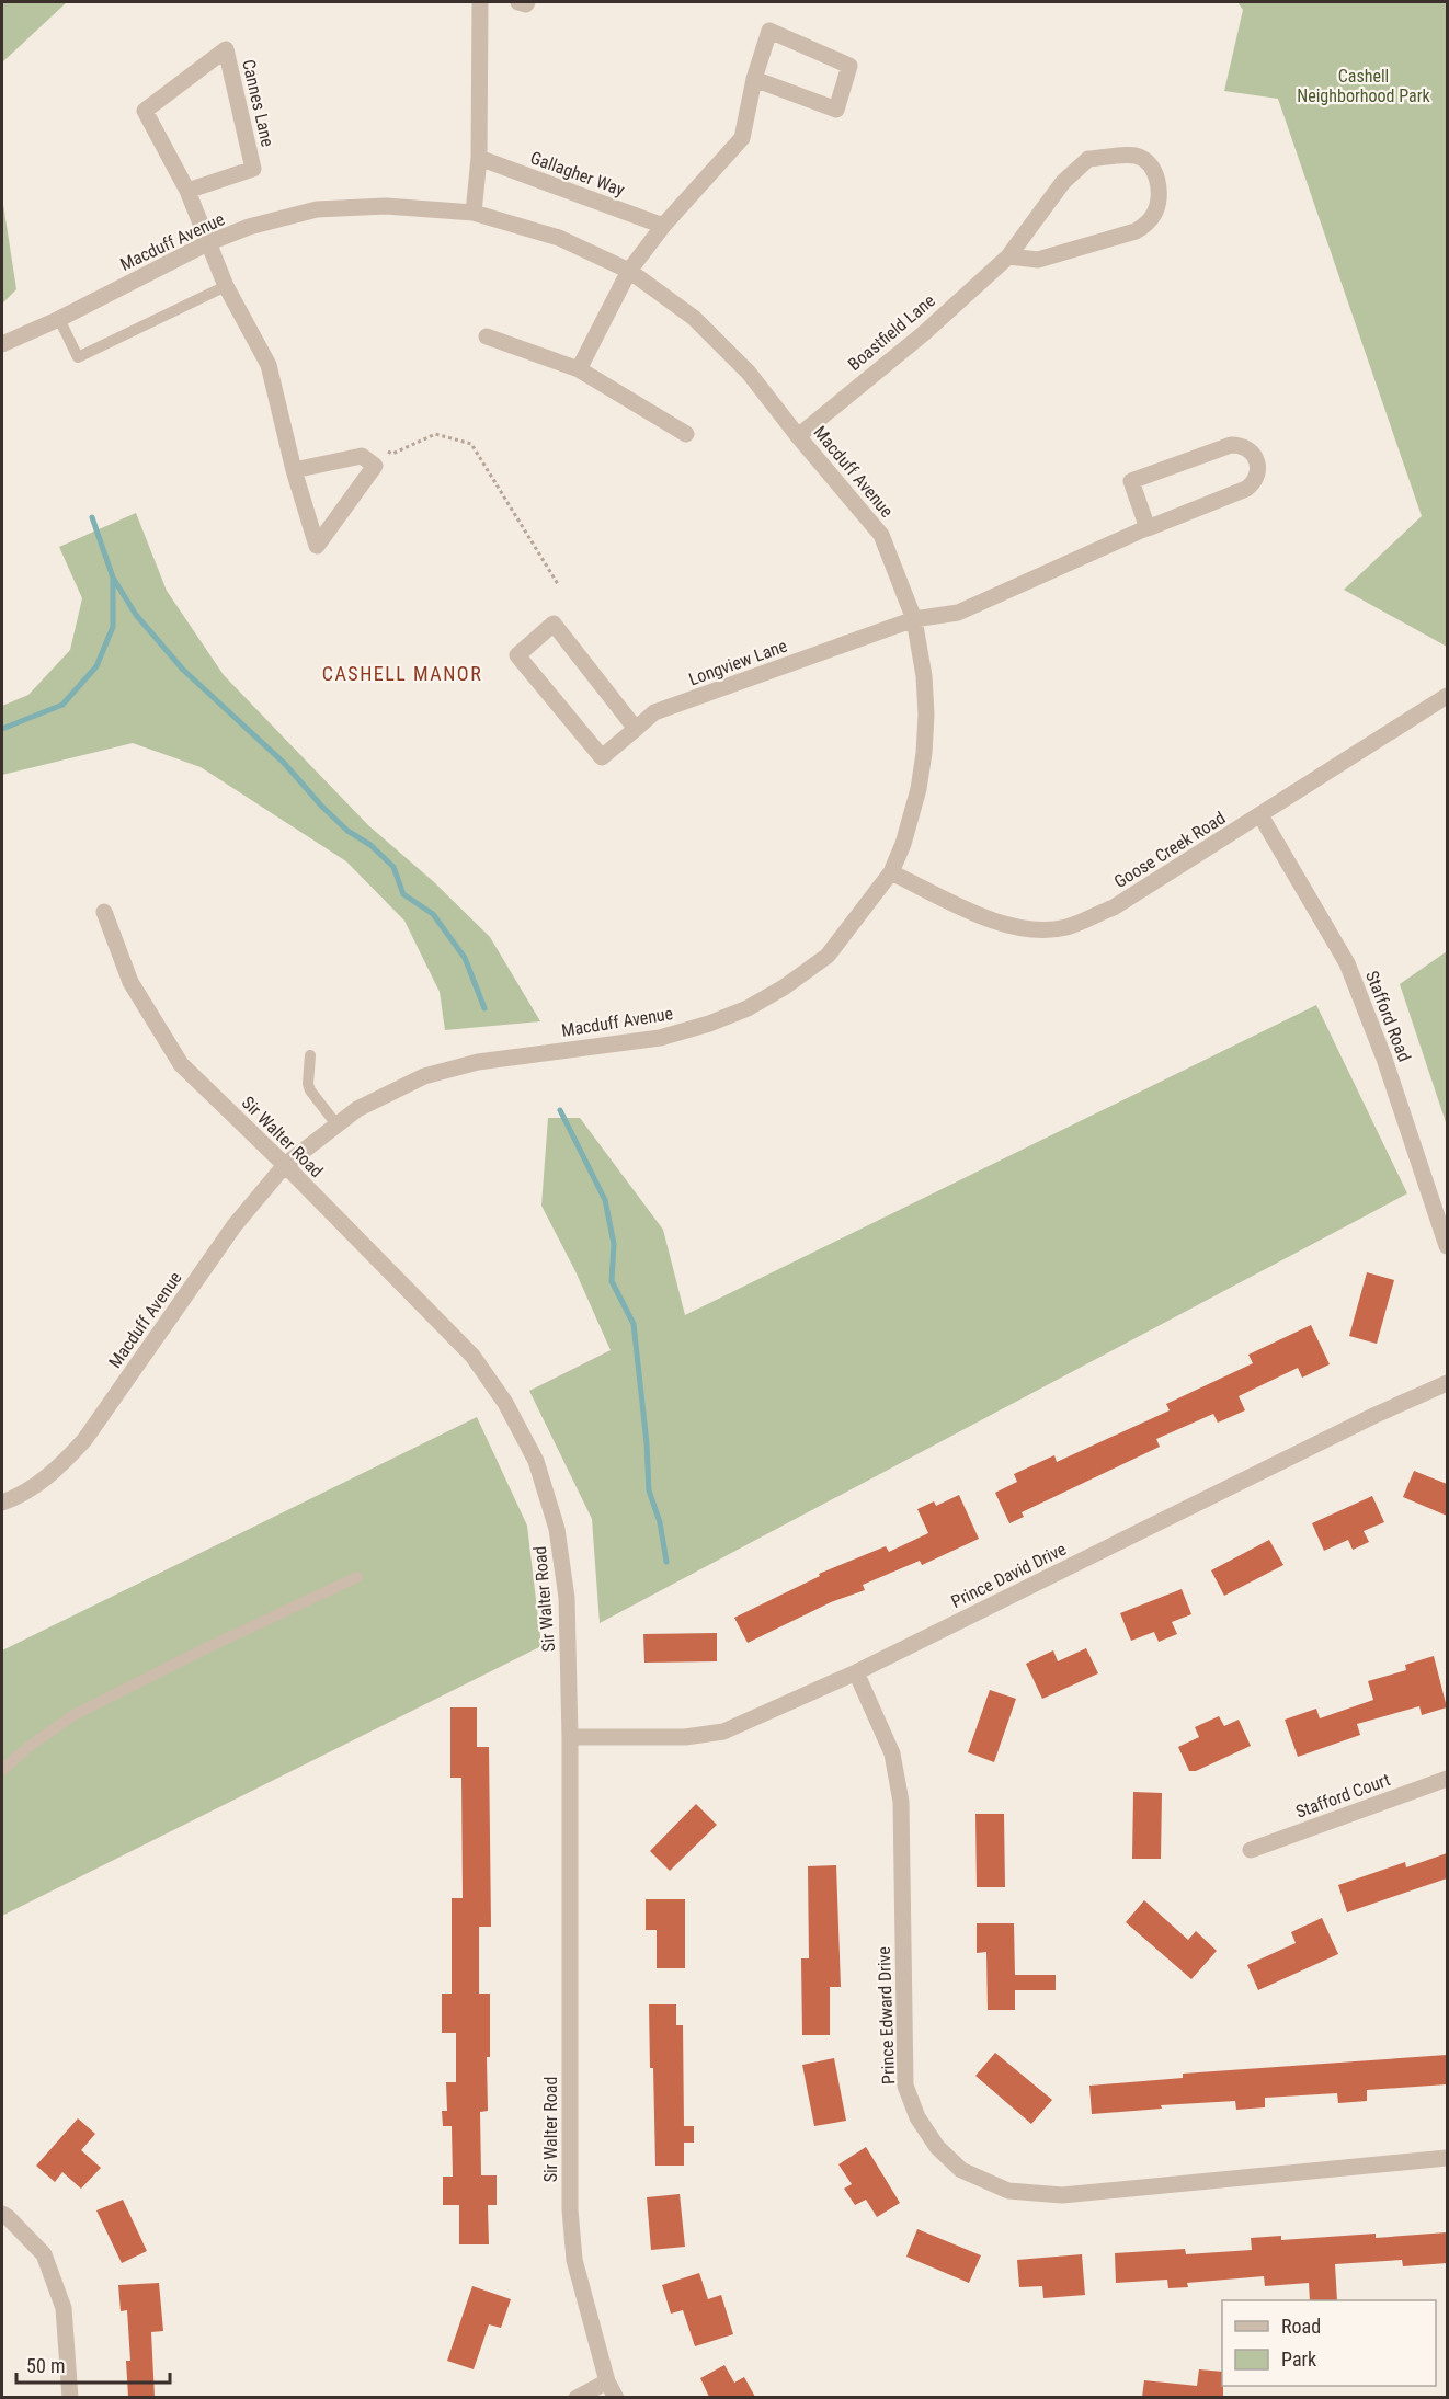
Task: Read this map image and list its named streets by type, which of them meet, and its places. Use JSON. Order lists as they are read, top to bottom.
{
  "streets": {
    "street": [
      "Cannes Lane",
      "Gallagher Way",
      "Macduff Avenue",
      "Boastfield Lane",
      "Longview Lane",
      "Goose Creek Road",
      "Stafford Road",
      "Sir Walter Road",
      "Prince David Drive",
      "Stafford Court",
      "Prince Edward Drive"
    ]
  },
  "crossings": [
    ["Cannes Lane", "Macduff Avenue"],
    ["Macduff Avenue", "Boastfield Lane"],
    ["Macduff Avenue", "Longview Lane"],
    ["Macduff Avenue", "Goose Creek Road"],
    ["Macduff Avenue", "Sir Walter Road"],
    ["Goose Creek Road", "Stafford Road"],
    ["Sir Walter Road", "Prince David Drive"],
    ["Prince David Drive", "Prince Edward Drive"]
  ],
  "districts": ["CASHELL MANOR"],
  "parks": ["Cashell Neighborhood Park"],
  "legend": ["Road", "Park"],
  "scale_bar": "50 m"
}
